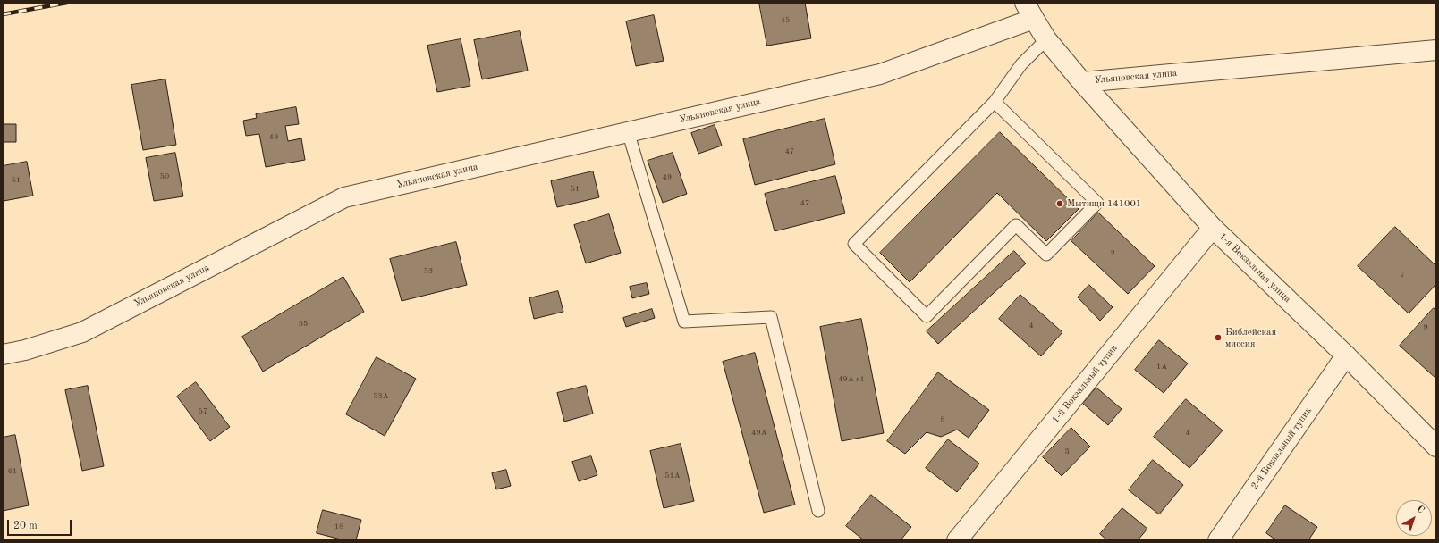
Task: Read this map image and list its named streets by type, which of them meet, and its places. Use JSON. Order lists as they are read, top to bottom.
{
  "streets": {
    "street": [
      "Ульяновская улица",
      "1-я Вокзальная улица",
      "1-й Вокзальный тупик",
      "2-й Вокзальный тупик"
    ]
  },
  "crossings": [
    ["Ульяновская улица", "1-я Вокзальная улица"],
    ["1-я Вокзальная улица", "1-й Вокзальный тупик"],
    ["1-я Вокзальная улица", "2-й Вокзальный тупик"]
  ],
  "places": ["Мытищи 141001", "Библейская миссия"],
  "house_numbers": [
    "45",
    "49",
    "47",
    "50",
    "49",
    "51",
    "51",
    "47",
    "2",
    "53",
    "7",
    "55",
    "4",
    "9",
    "1А",
    "49А к1",
    "53А",
    "57",
    "8",
    "49А",
    "4",
    "3",
    "61",
    "51А",
    "18"
  ],
  "scale_bar": "20 m",
  "north": "top right"
}
